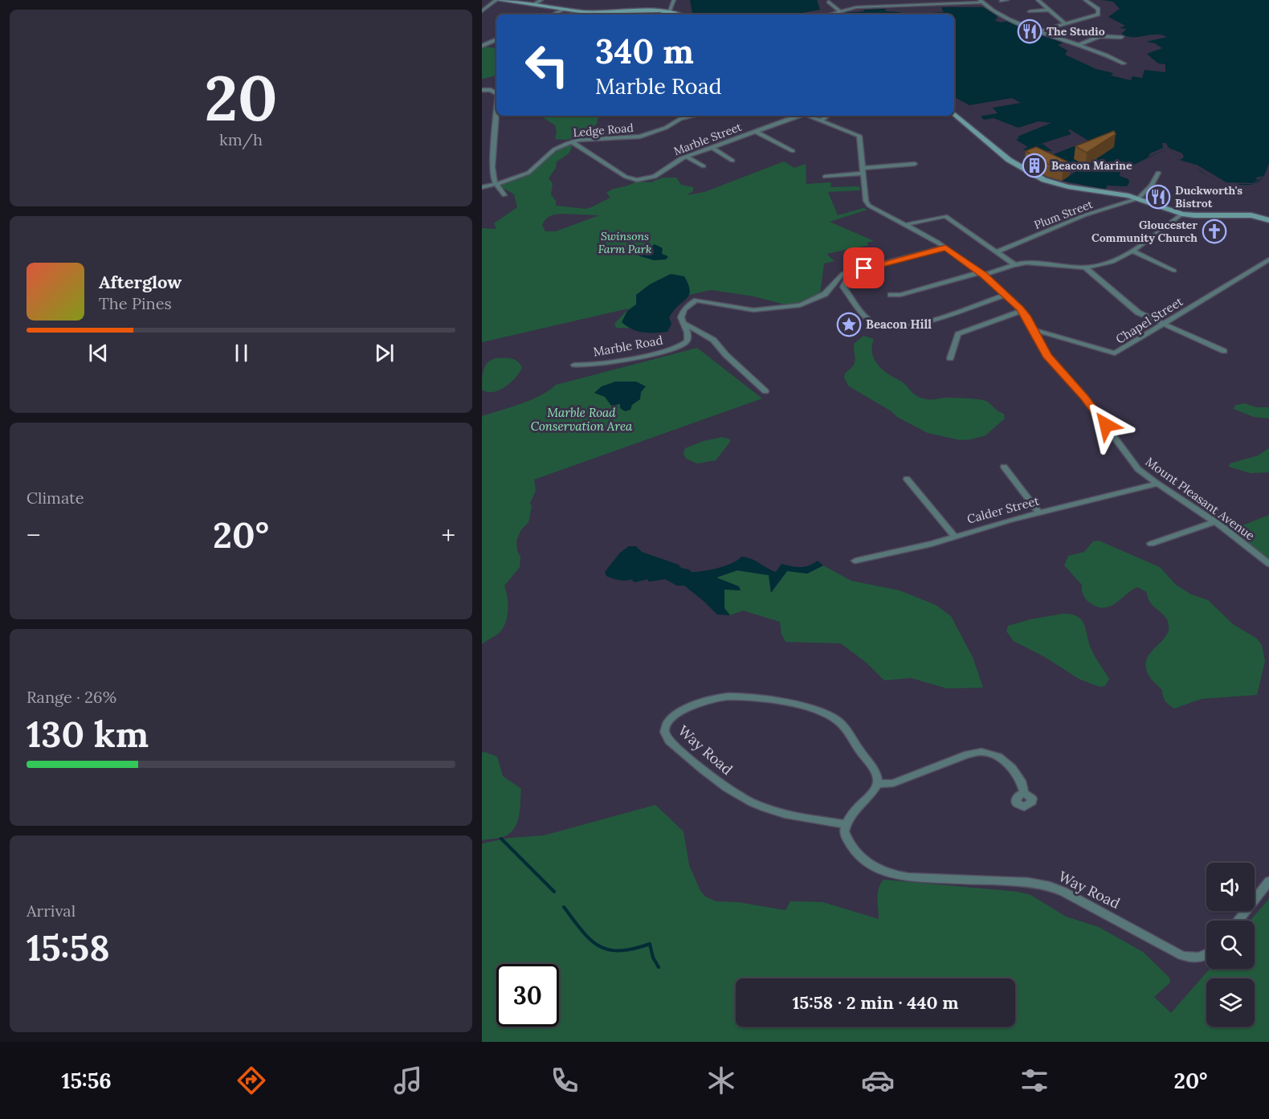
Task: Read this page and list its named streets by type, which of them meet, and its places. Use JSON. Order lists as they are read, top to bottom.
{
  "streets": {
    "street": [
      "Ledge Road",
      "Marble Street",
      "Plum Street",
      "Chapel Street",
      "Marble Road",
      "Mount Pleasant Avenue",
      "Calder Street",
      "Way Road"
    ]
  },
  "crossings": [
    ["Ledge Road", "Marble Street"],
    ["Chapel Street", "Mount Pleasant Avenue"],
    ["Marble Road", "Mount Pleasant Avenue"],
    ["Mount Pleasant Avenue", "Calder Street"]
  ],
  "parks": ["Swinsons Farm Park", "Marble Road Conservation Area"],
  "places": {
    "restaurant": ["The Studio", "Duckworth's Bistrot"],
    "building": ["Beacon Marine"],
    "church": ["Gloucester Community Church"],
    "place": ["Beacon Hill"]
  },
  "page": {
    "tile": [
      ["20", "km/h"],
      "Climate",
      ["Range · 26%", "130 km"],
      ["Arrival", "15:58"]
    ],
    "turn": ["340 m", "Marble Road"],
    "song": ["Afterglow", "The Pines"],
    "heat": ["−", "20°", "+"],
    "limit": "30",
    "trip": "15:58 · 2 min · 440 m",
    "tabs": ["15:56", "20°"]
  }
}
